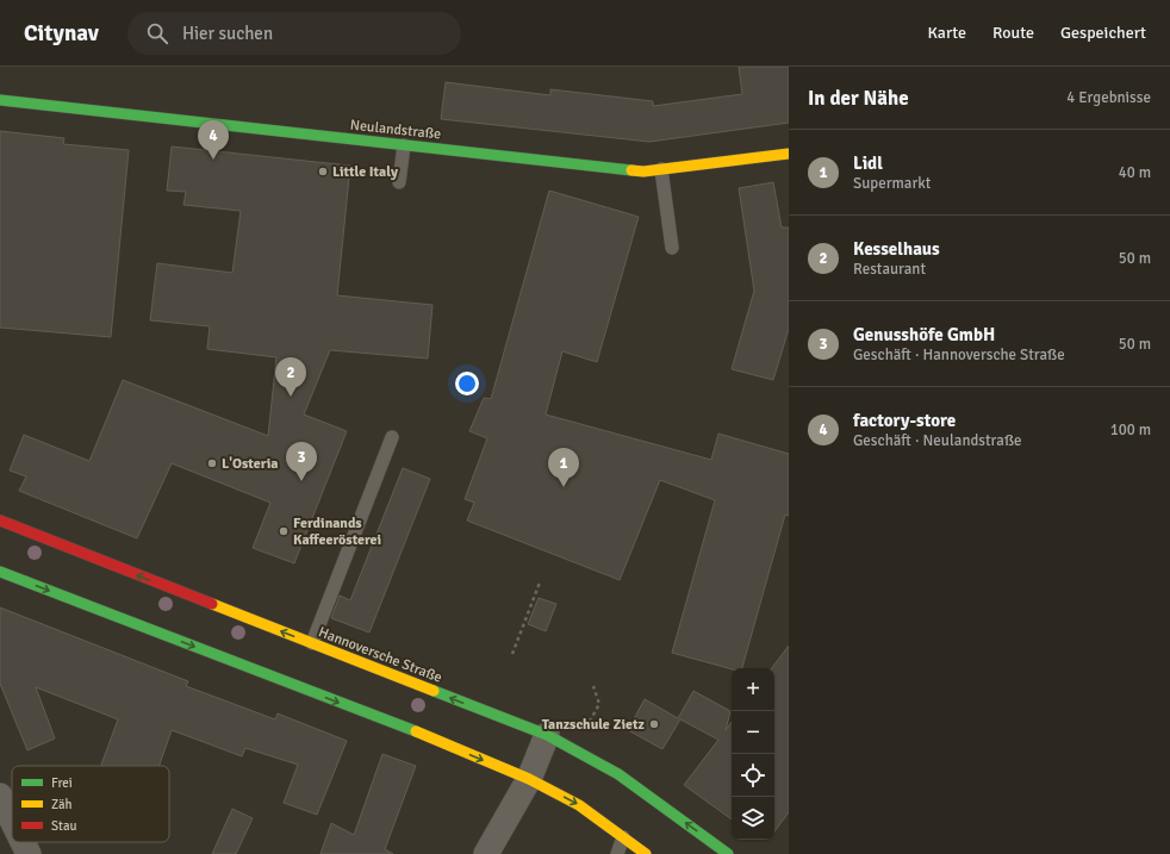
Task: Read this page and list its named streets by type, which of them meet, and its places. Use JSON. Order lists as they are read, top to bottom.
{
  "streets": {
    "main road": ["Neulandstraße", "Hannoversche Straße"]
  },
  "places": [
    "Little Italy",
    "L'Osteria",
    "Ferdinands Kaffeerösterei",
    "Tanzschule Zietz"
  ],
  "legend": ["Frei", "Zäh", "Stau"],
  "page": {
    "header": "Citynav",
    "search": "Hier suchen",
    "nav": ["Karte", "Route", "Gespeichert"],
    "heading": ["In der Nähe", "4 Ergebnisse"],
    "pins": [
      "4",
      "2",
      "3",
      "1"
    ],
    "list": [
      {
        "mark": "1",
        "name": "Lidl",
        "note": "Supermarkt",
        "value": "40 m"
      },
      {
        "mark": "2",
        "name": "Kesselhaus",
        "note": "Restaurant",
        "value": "50 m"
      },
      {
        "mark": "3",
        "name": "Genusshöfe GmbH",
        "note": "Geschäft · Hannoversche Straße",
        "value": "50 m"
      },
      {
        "mark": "4",
        "name": "factory-store",
        "note": "Geschäft · Neulandstraße",
        "value": "100 m"
      }
    ],
    "map_buttons": ["+", "−"]
  }
}
